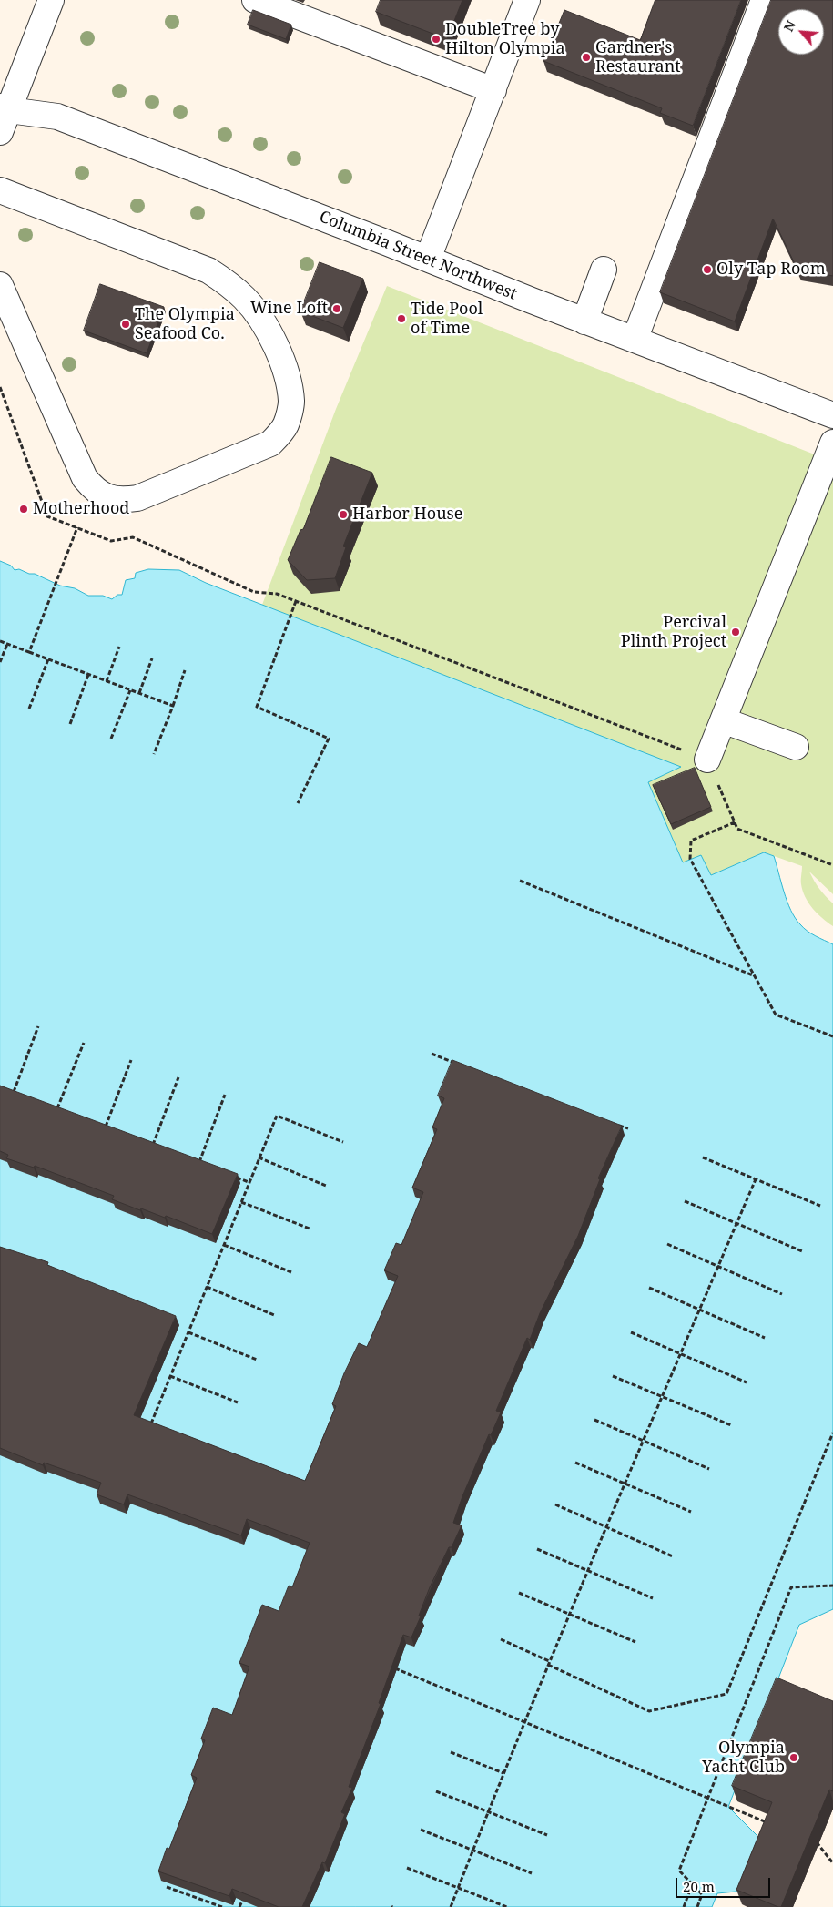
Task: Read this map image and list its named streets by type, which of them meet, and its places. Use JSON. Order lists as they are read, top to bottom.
{
  "streets": {
    "street": ["Columbia Street Northwest"]
  },
  "places": [
    "DoubleTree by Hilton Olympia",
    "Gardner's Restaurant",
    "Oly Tap Room",
    "Wine Loft",
    "Tide Pool of Time",
    "The Olympia Seafood Co.",
    "Motherhood",
    "Harbor House",
    "Percival Plinth Project",
    "Olympia Yacht Club"
  ],
  "scale_bar": "20 m",
  "north": "top left"
}
